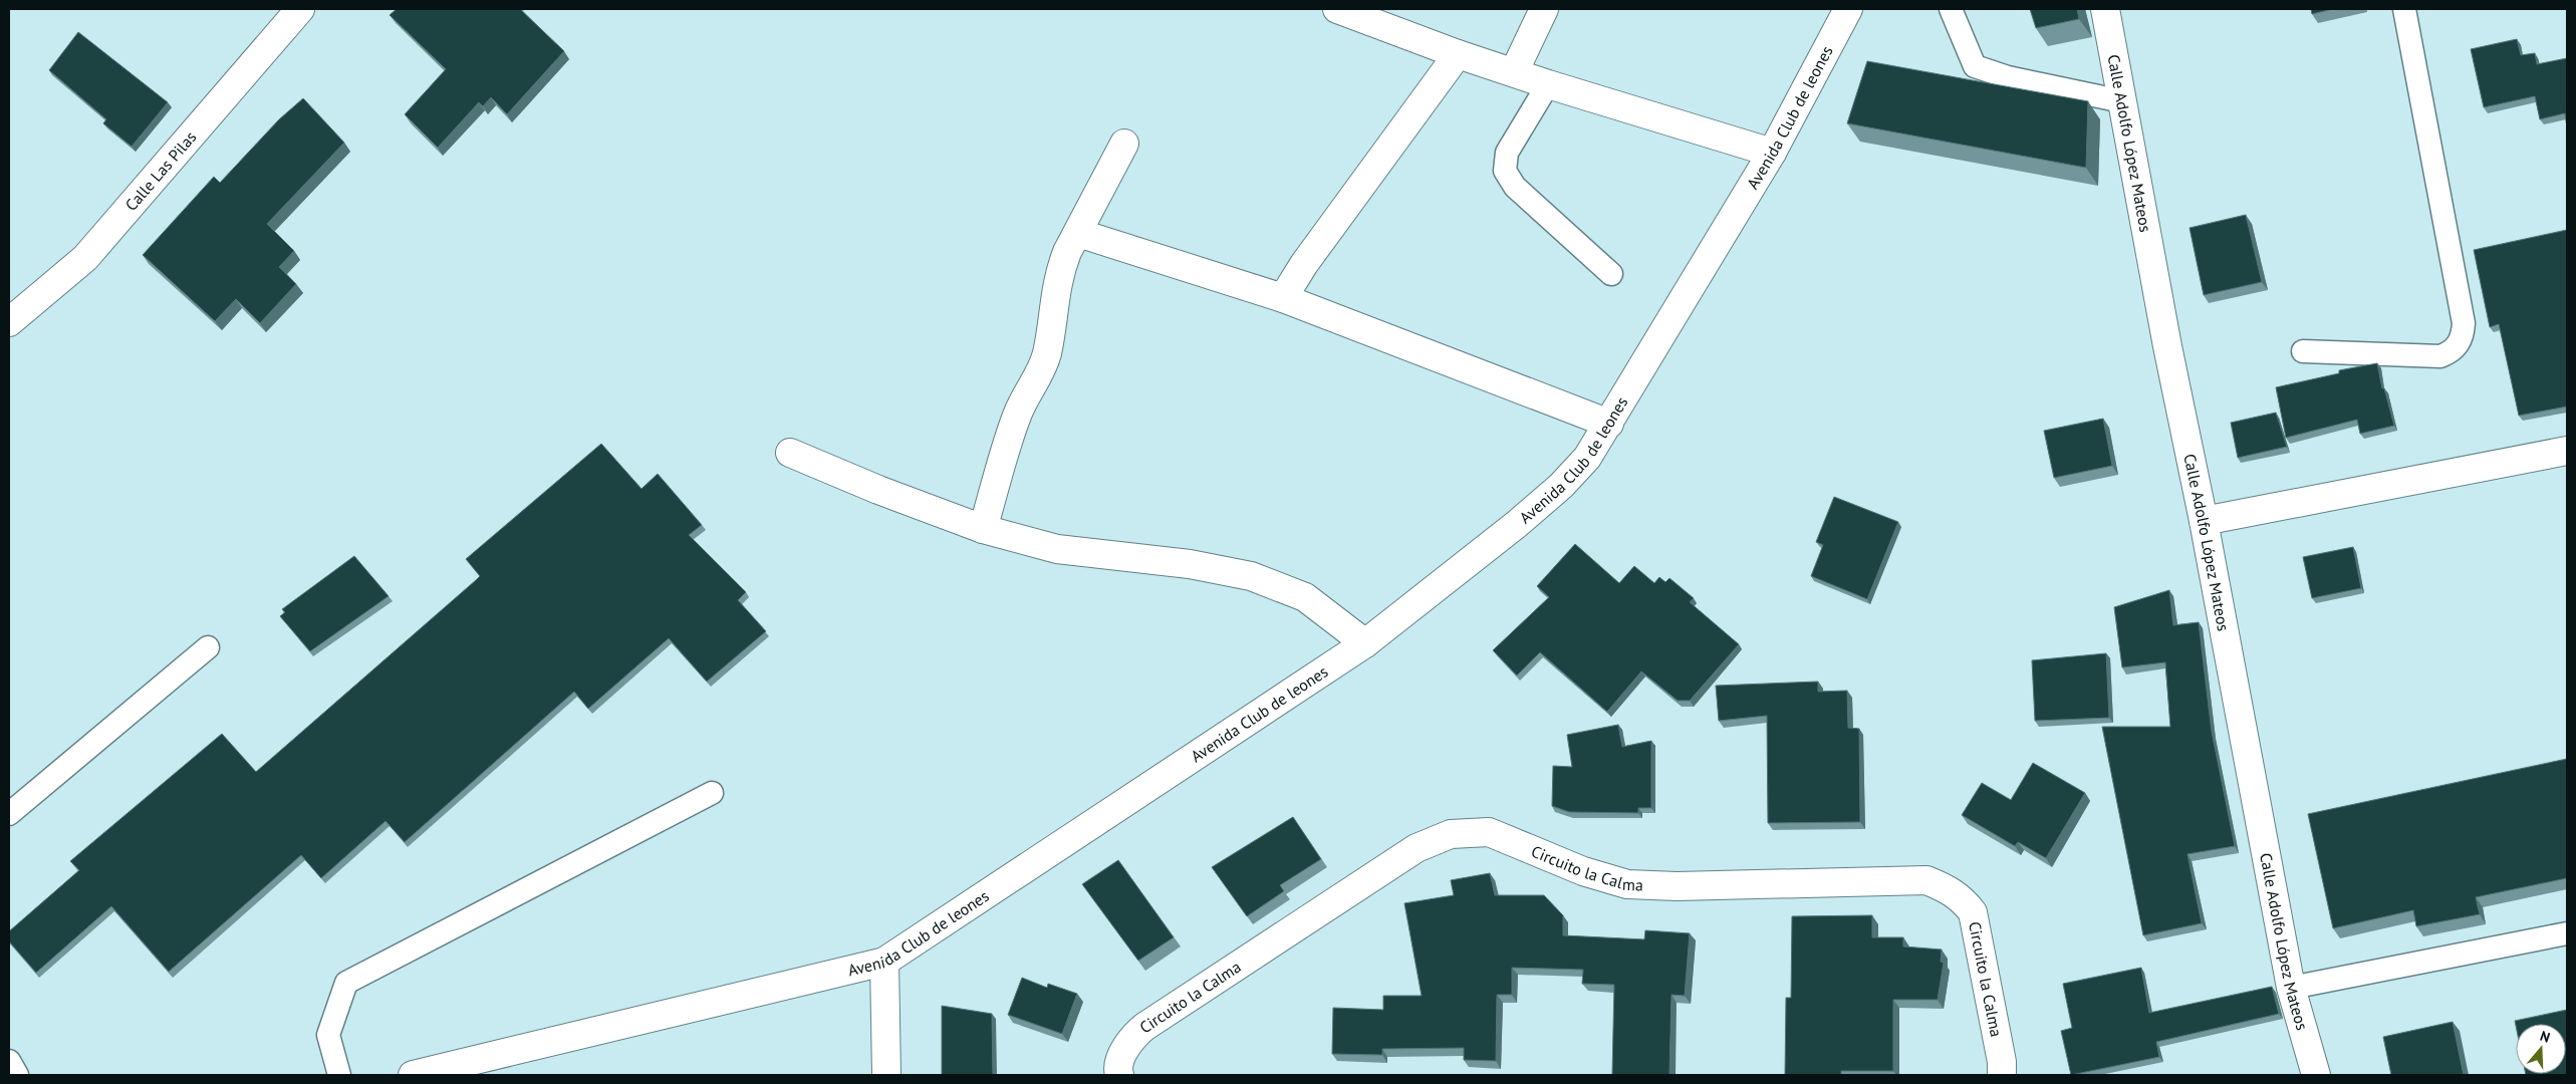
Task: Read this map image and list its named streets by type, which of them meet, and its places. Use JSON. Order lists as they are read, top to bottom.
{
  "streets": {
    "street": [
      "Avenida Club de leones",
      "Calle Adolfo López Mateos",
      "Calle Las Pilas",
      "Circuito la Calma"
    ]
  },
  "north": "top"
}
